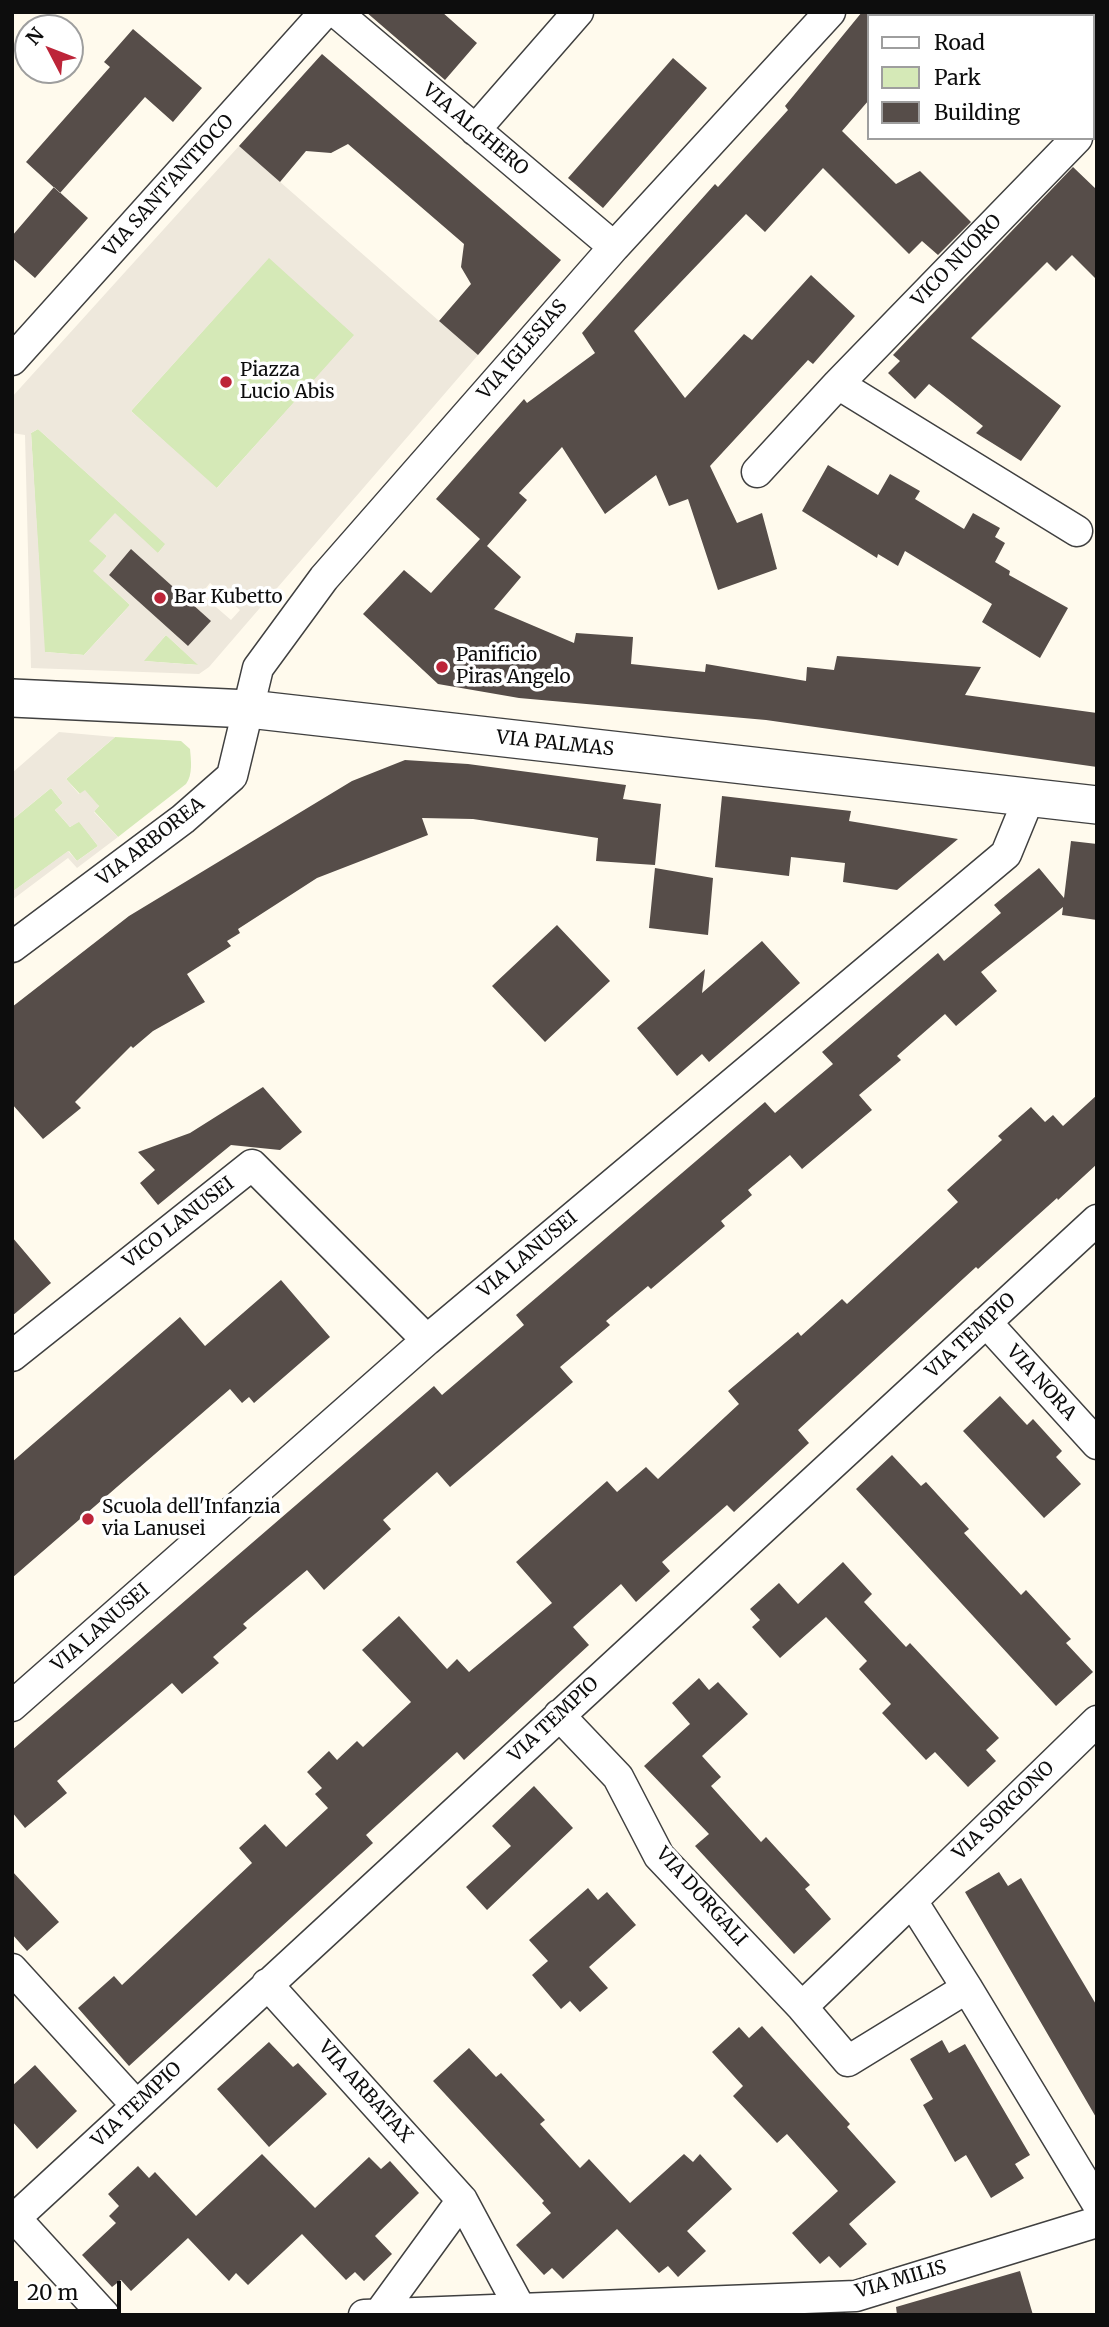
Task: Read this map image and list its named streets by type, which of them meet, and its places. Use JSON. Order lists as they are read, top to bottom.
{
  "streets": {
    "street": [
      "VIA ALGHERO",
      "VIA SANT'ANTIOCO",
      "VICO NUORO",
      "VIA IGLESIAS",
      "VIA PALMAS",
      "VIA ARBOREA",
      "VICO LANUSEI",
      "VIA LANUSEI",
      "VIA TEMPIO",
      "VIA NORA",
      "VIA SORGONO",
      "VIA DORGALI",
      "VIA ARBATAX",
      "VIA MILIS"
    ]
  },
  "crossings": [
    ["VIA ALGHERO", "VIA IGLESIAS"],
    ["VIA IGLESIAS", "VIA PALMAS"],
    ["VIA IGLESIAS", "VIA ARBOREA"],
    ["VIA PALMAS", "VIA ARBOREA"],
    ["VIA PALMAS", "VIA LANUSEI"],
    ["VICO LANUSEI", "VIA LANUSEI"],
    ["VIA TEMPIO", "VIA NORA"],
    ["VIA TEMPIO", "VIA DORGALI"],
    ["VIA TEMPIO", "VIA ARBATAX"],
    ["VIA ARBATAX", "VIA MILIS"]
  ],
  "places": [
    "Piazza Lucio Abis",
    "Bar Kubetto",
    "Panificio Piras Angelo",
    "Scuola dell'Infanzia via Lanusei"
  ],
  "legend": ["Road", "Park", "Building"],
  "scale_bar": "20 m",
  "north": "top left"
}
